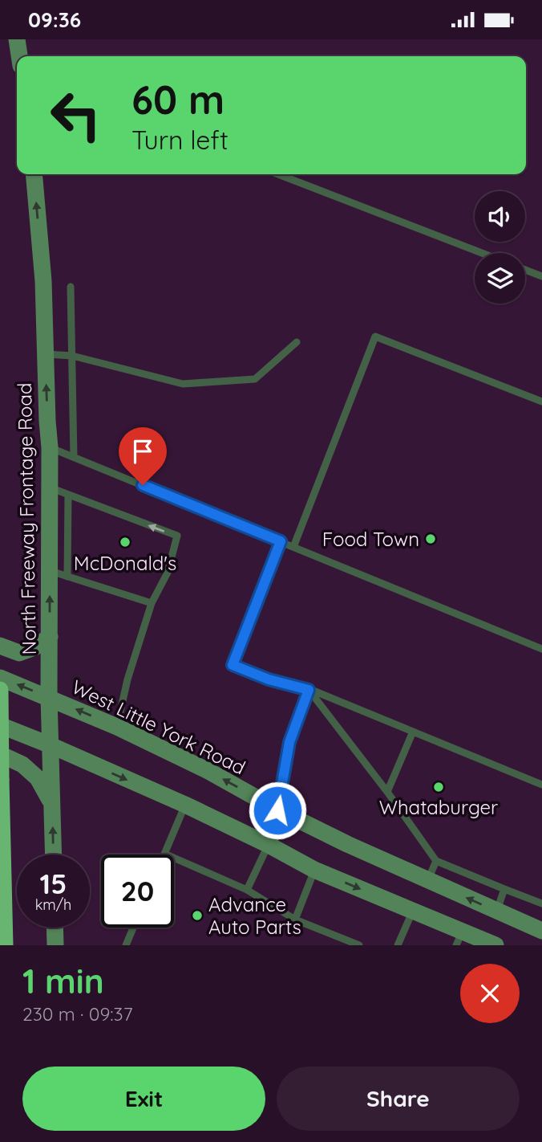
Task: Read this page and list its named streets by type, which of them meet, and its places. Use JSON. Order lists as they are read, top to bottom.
{
  "streets": {
    "main road": ["North Freeway Frontage Road", "West Little York Road"]
  },
  "crossings": [
    ["North Freeway Frontage Road", "West Little York Road"]
  ],
  "one_way": ["North Freeway Frontage Road"],
  "places": [
    "Food Town",
    "McDonald's",
    "Whataburger",
    "Advance Auto Parts"
  ],
  "page": {
    "status": "09:36",
    "turn": ["60 m", "Turn left"],
    "speed": "15 km/h",
    "limit": "20",
    "heading": ["1 min", "230 m · 09:37"],
    "buttons": ["Exit", "Share"]
  }
}
